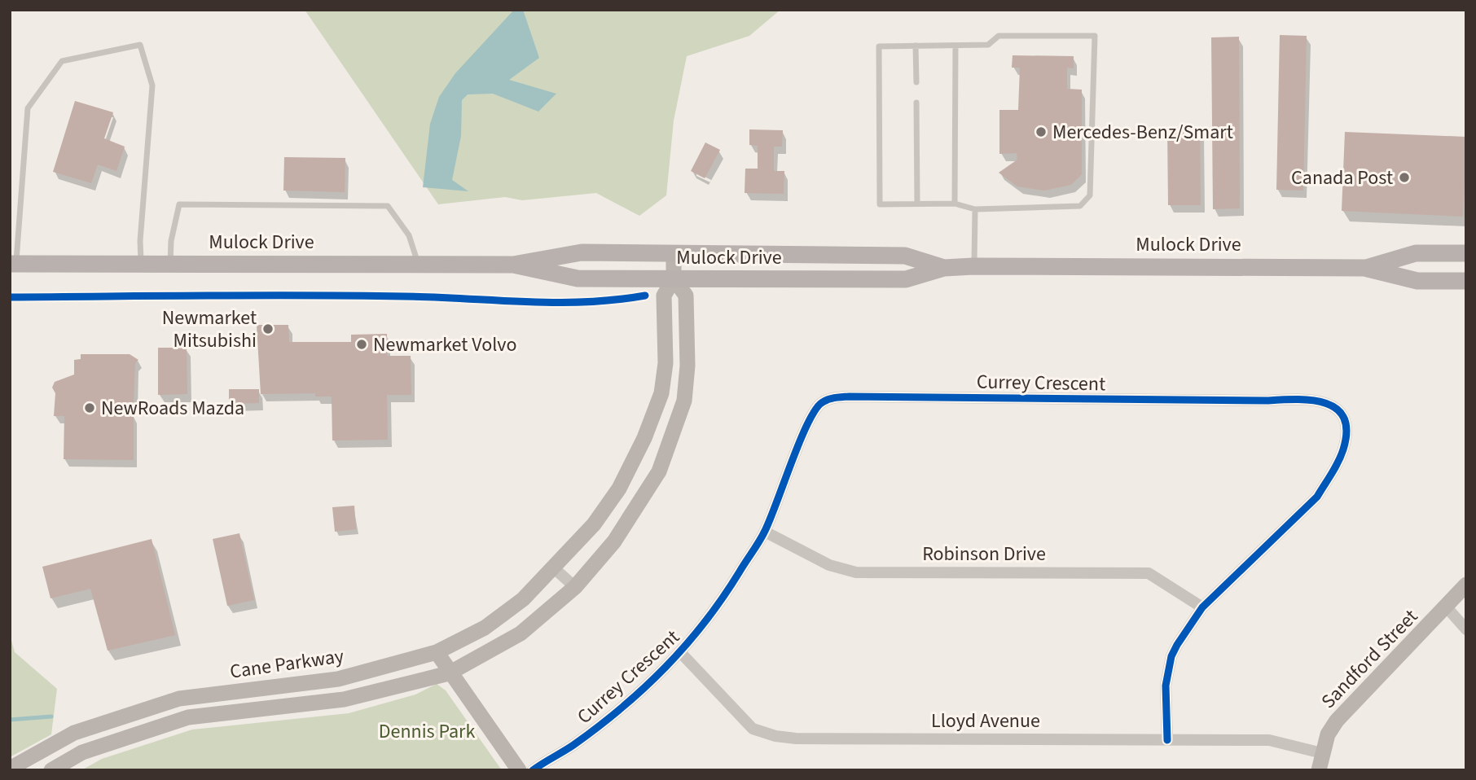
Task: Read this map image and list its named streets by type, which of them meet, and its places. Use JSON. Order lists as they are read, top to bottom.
{
  "streets": {
    "main road": ["Mulock Drive", "Sandford Street", "Cane Parkway"],
    "street": ["Currey Crescent", "Robinson Drive", "Lloyd Avenue"]
  },
  "crossings": [
    ["Mulock Drive", "Cane Parkway"],
    ["Currey Crescent", "Robinson Drive"],
    ["Currey Crescent", "Lloyd Avenue"],
    ["Sandford Street", "Lloyd Avenue"]
  ],
  "parks": ["Dennis Park"],
  "places": [
    "Mercedes-Benz/Smart",
    "Canada Post",
    "Newmarket Mitsubishi",
    "Newmarket Volvo",
    "NewRoads Mazda"
  ]
}
